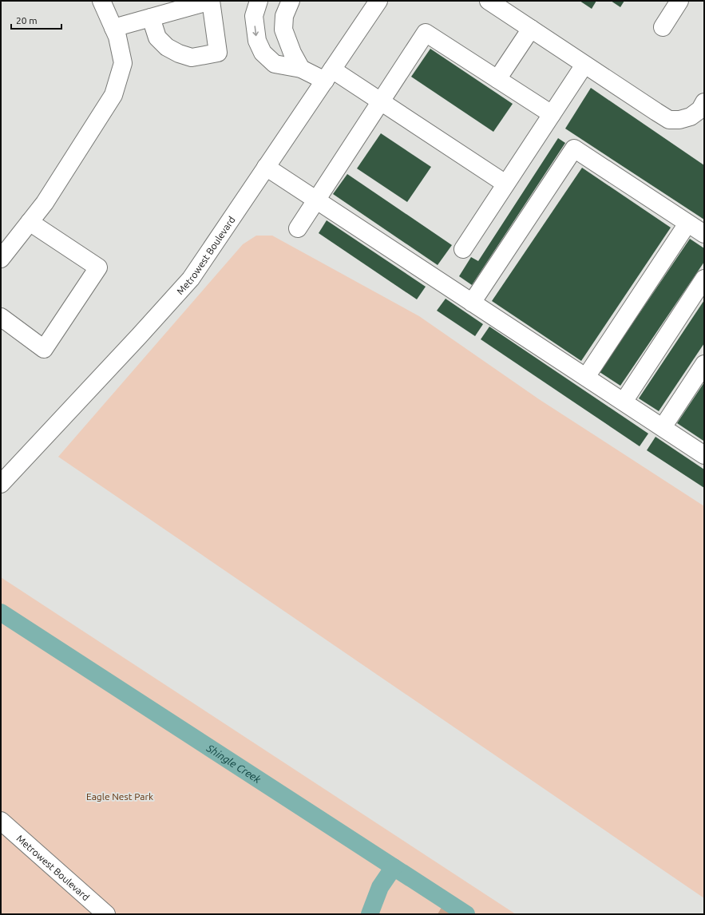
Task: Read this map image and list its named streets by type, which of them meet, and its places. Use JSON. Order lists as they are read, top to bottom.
{
  "streets": {
    "street": ["Metrowest Boulevard"]
  },
  "water": ["Shingle Creek"],
  "parks": ["Eagle Nest Park"],
  "scale_bar": "20 m"
}
